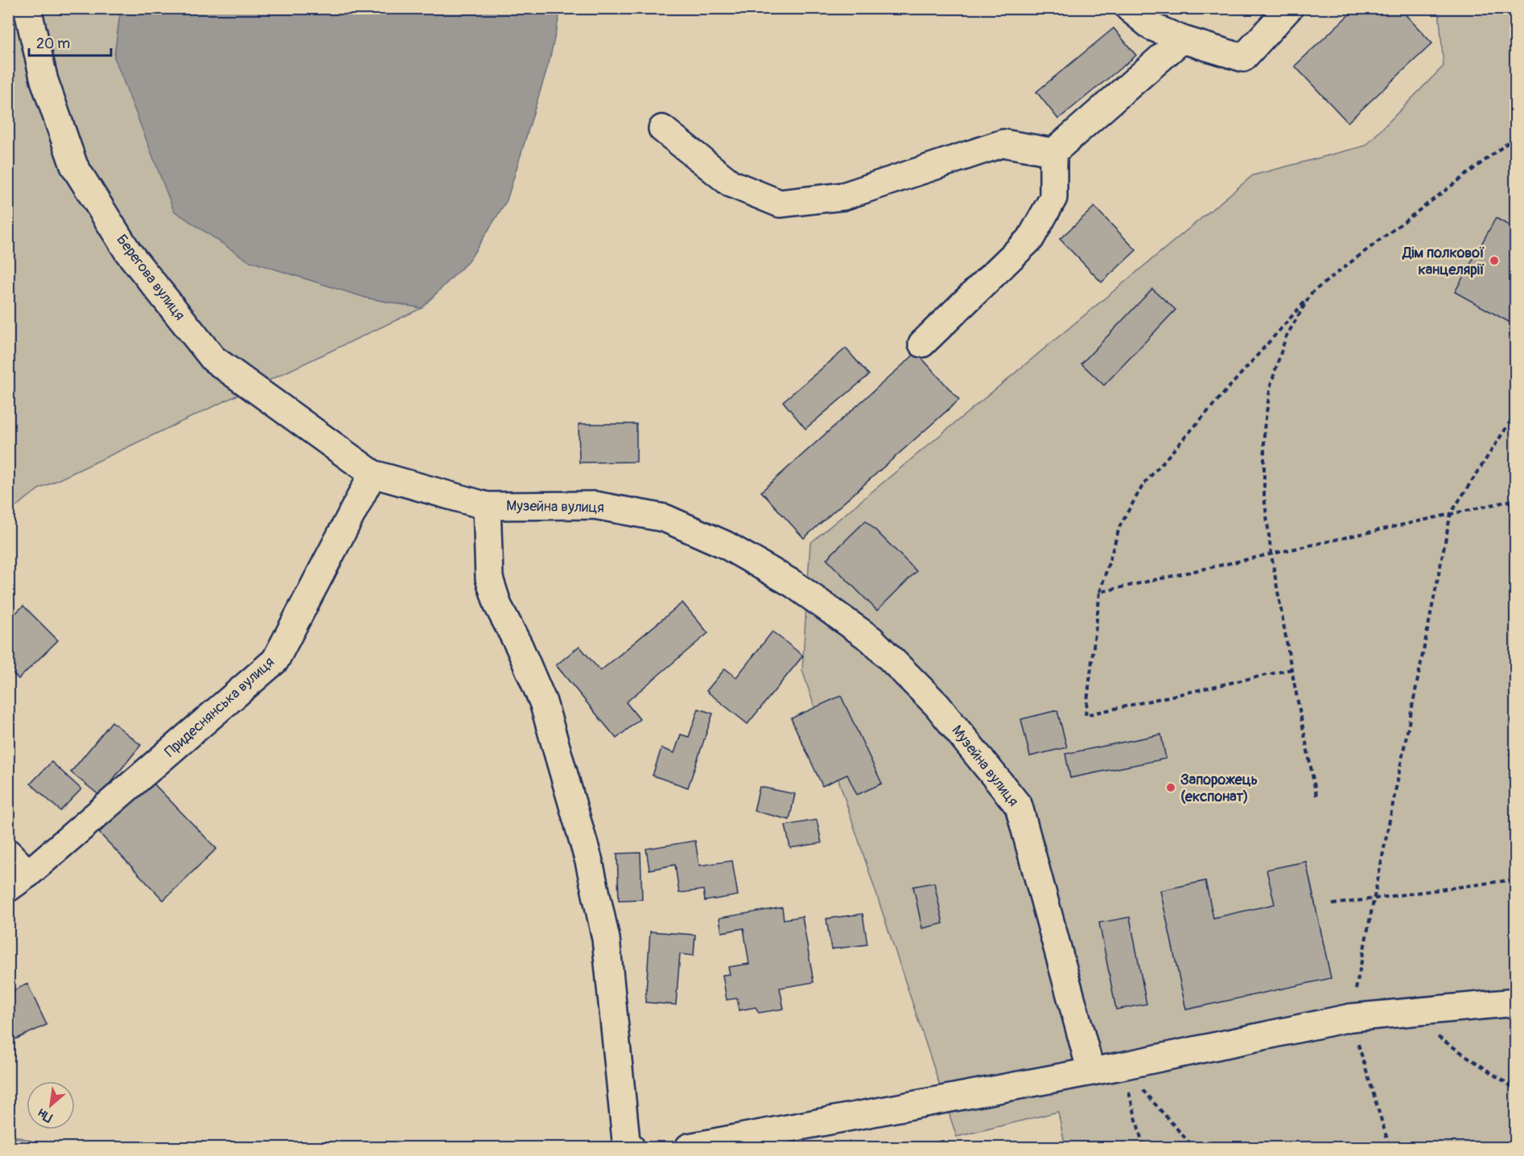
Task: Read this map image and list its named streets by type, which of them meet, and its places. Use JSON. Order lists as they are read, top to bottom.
{
  "streets": {
    "street": ["Берегова вулиця", "Музейна вулиця", "Придеснянська вулиця"]
  },
  "crossings": [
    ["Берегова вулиця", "Музейна вулиця"],
    ["Берегова вулиця", "Придеснянська вулиця"],
    ["Музейна вулиця", "Придеснянська вулиця"]
  ],
  "places": ["Дім полкової канцелярії", "Запорожець (експонат)"],
  "scale_bar": "20 m",
  "north": "bottom left"
}
